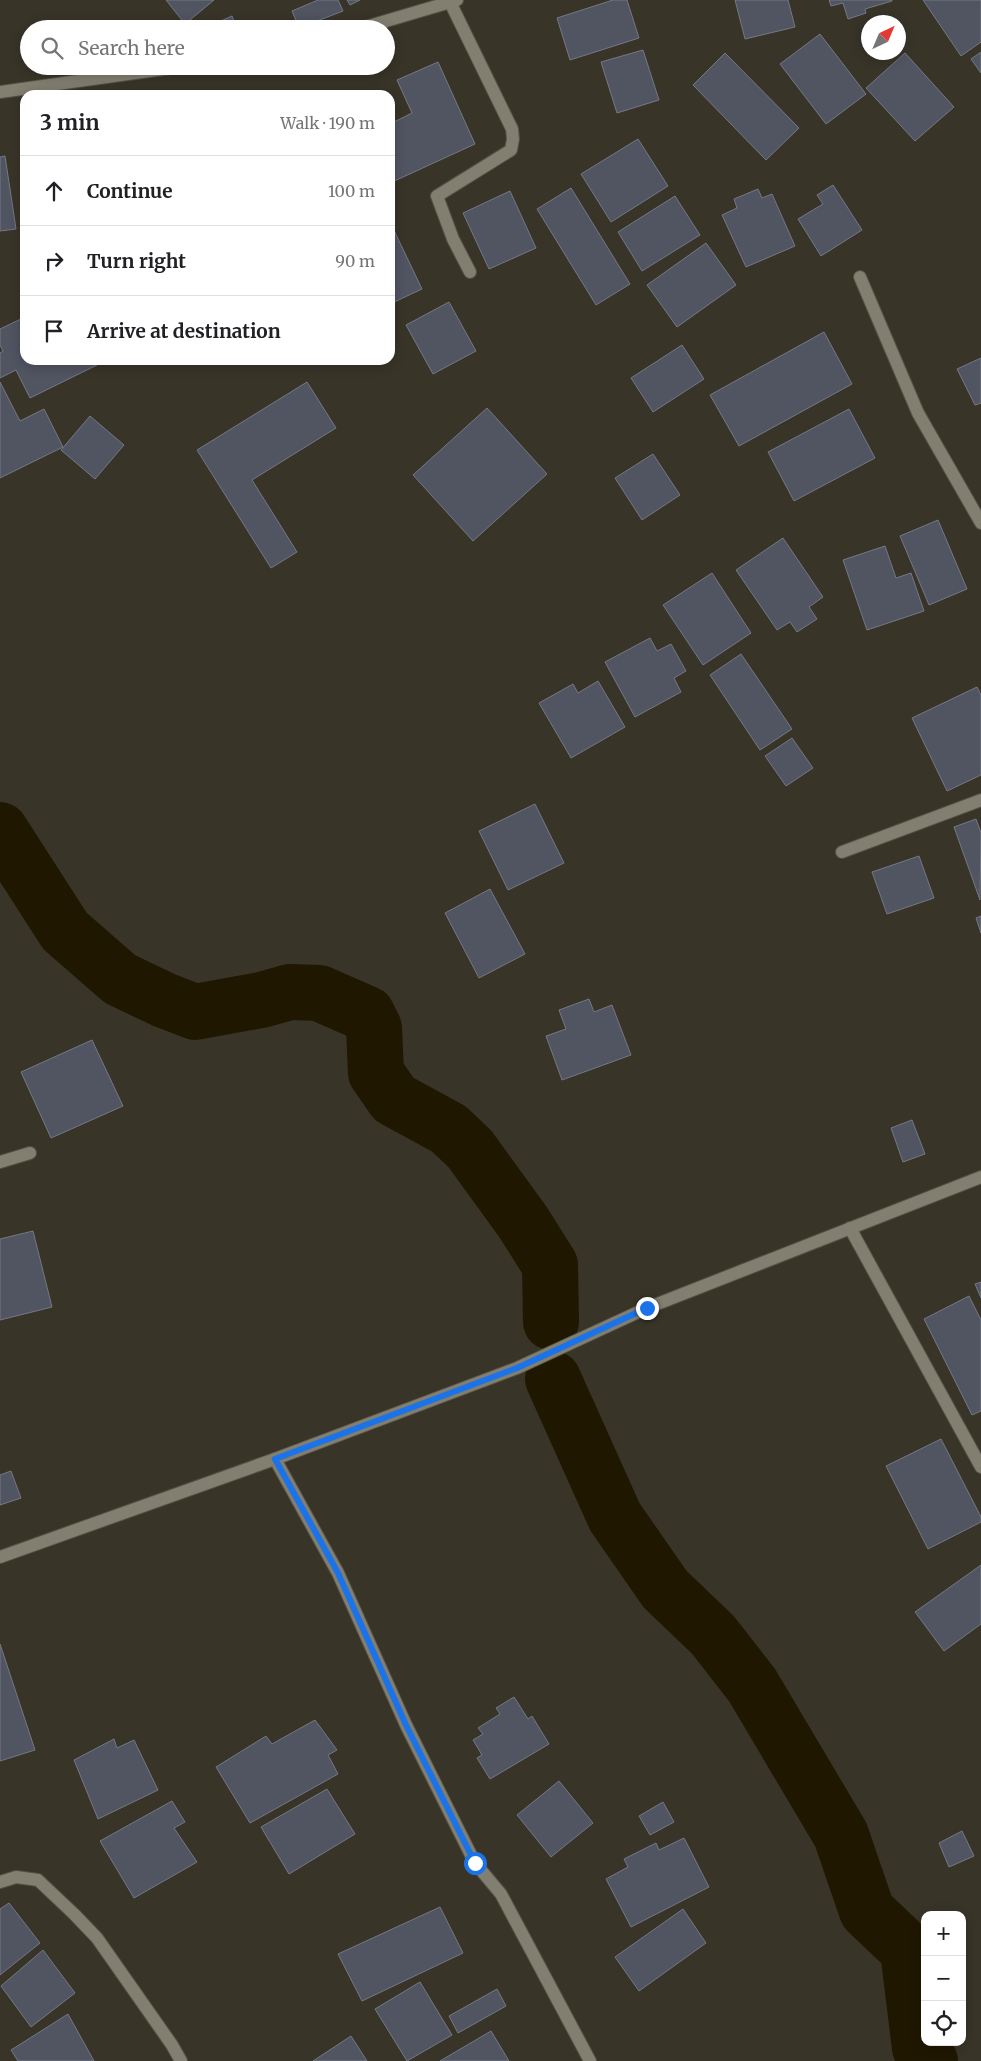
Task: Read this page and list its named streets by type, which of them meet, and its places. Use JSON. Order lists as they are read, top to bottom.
{
  "north": "top right",
  "page": {
    "search": "Search here",
    "heading": ["3 min", "Walk · 190 m"],
    "list": [
      ["Continue", "100 m"],
      ["Turn right", "90 m"],
      "Arrive at destination"
    ],
    "map_buttons": ["+", "−"]
  }
}
